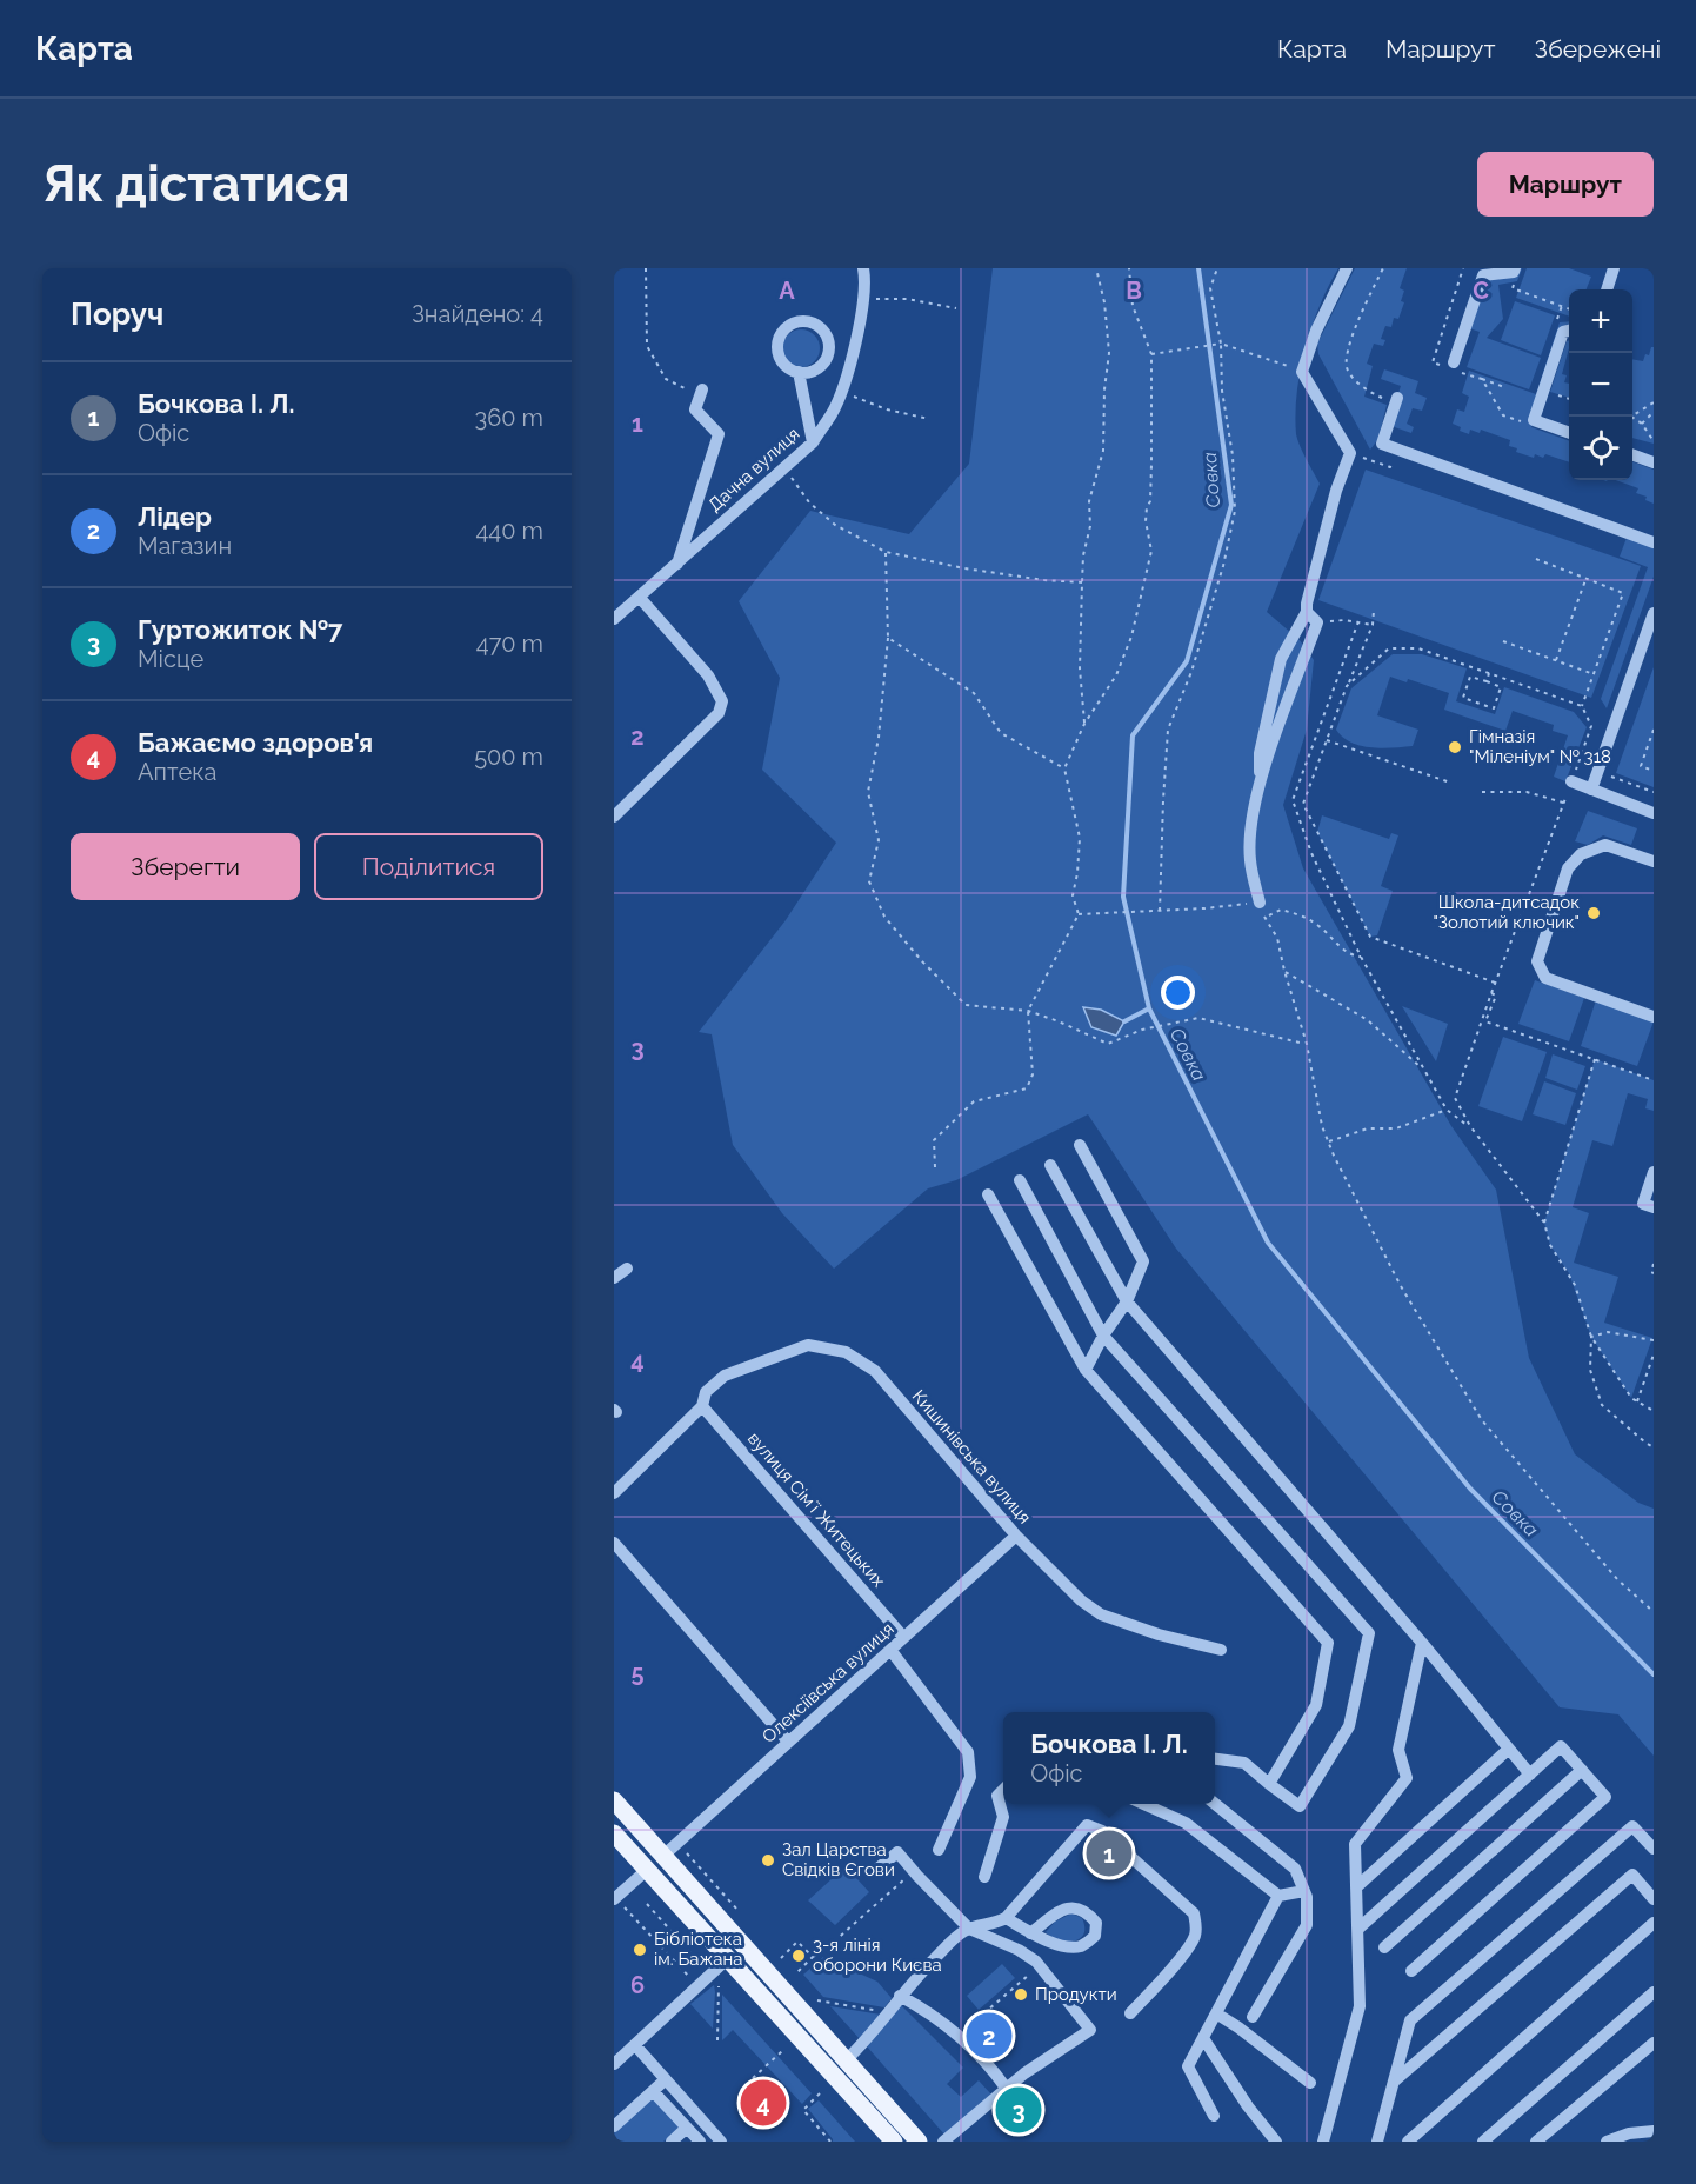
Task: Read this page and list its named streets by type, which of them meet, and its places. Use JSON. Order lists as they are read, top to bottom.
{
  "streets": {
    "street": [
      "Дачна вулиця",
      "Кишинівська вулиця",
      "вулиця Сімʼї Житецьких",
      "Олексіївська вулиця"
    ]
  },
  "crossings": [
    ["Кишинівська вулиця", "вулиця Сімʼї Житецьких"],
    ["Кишинівська вулиця", "Олексіївська вулиця"],
    ["вулиця Сімʼї Житецьких", "Олексіївська вулиця"]
  ],
  "water": ["Совка"],
  "places": [
    "Гімназія \"Міленіум\" № 318",
    "Школа-дитсадок \"Золотий ключик\"",
    "Зал Царства Свідків Єгови",
    "Бібліотека ім. Бажана",
    "3-я лінія оборони Києва",
    "Продукти"
  ],
  "page": {
    "header": "Карта",
    "nav": ["Карта", "Маршрут", "Збережені"],
    "buttons": [
      "Маршрут",
      ["Зберегти", "Поділитися"]
    ],
    "title": "Як дістатися",
    "heading": ["Поруч", "Знайдено: 4"],
    "map_buttons": ["+", "−"],
    "list": [
      {
        "mark": "1",
        "name": "Бочкова І. Л.",
        "note": "Офіс",
        "value": "360 m"
      },
      {
        "mark": "2",
        "name": "Лідер",
        "note": "Магазин",
        "value": "440 m"
      },
      {
        "mark": "3",
        "name": "Гуртожиток №7",
        "note": "Місце",
        "value": "470 m"
      },
      {
        "mark": "4",
        "name": "Бажаємо здоров'я",
        "note": "Аптека",
        "value": "500 m"
      }
    ],
    "popup": ["Бочкова І. Л.", "Офіс"],
    "pins": [
      "1",
      "2",
      "4",
      "3"
    ]
  },
  "grid": {
    "columns": ["A", "B", "C"],
    "rows": [
      "1",
      "2",
      "3",
      "4",
      "5",
      "6"
    ]
  }
}
